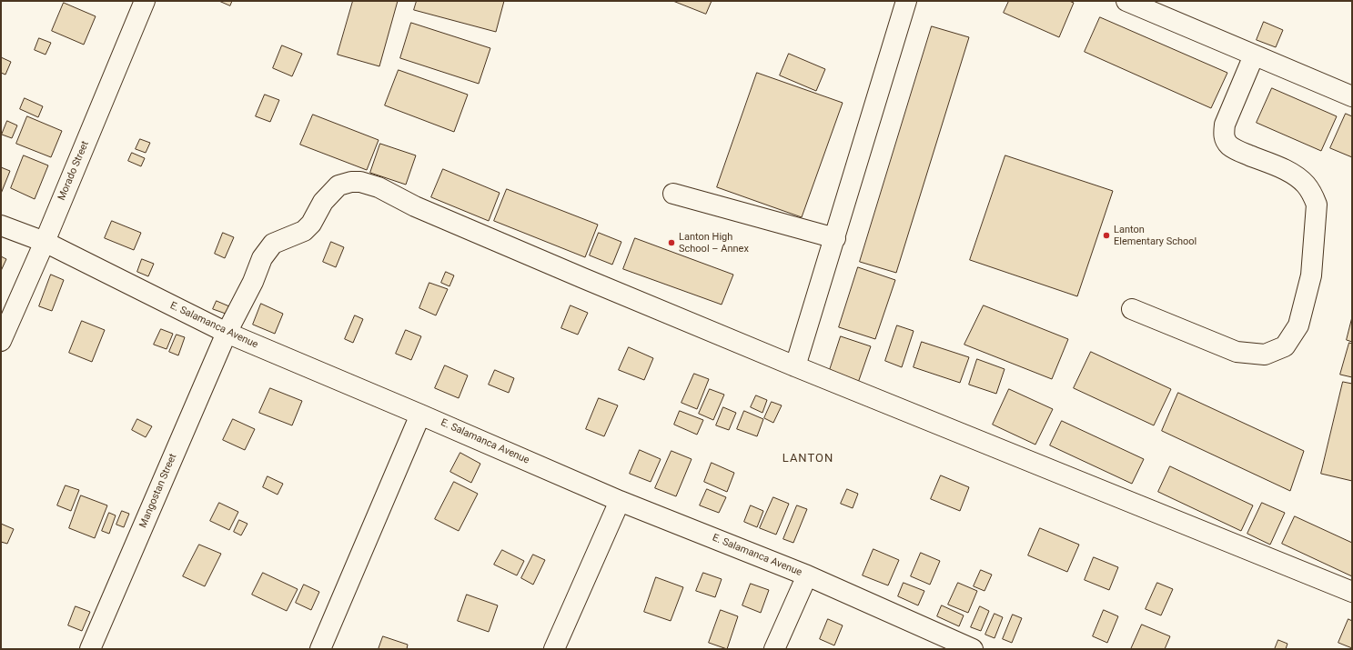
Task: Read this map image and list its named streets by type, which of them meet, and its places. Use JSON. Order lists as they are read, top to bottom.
{
  "streets": {
    "street": ["Morado Street", "E. Salamanca Avenue", "Mangostan Street"]
  },
  "crossings": [
    ["Morado Street", "E. Salamanca Avenue"],
    ["E. Salamanca Avenue", "Mangostan Street"]
  ],
  "districts": ["LANTON"],
  "places": ["Lanton Elementary School", "Lanton High School – Annex"]
}
